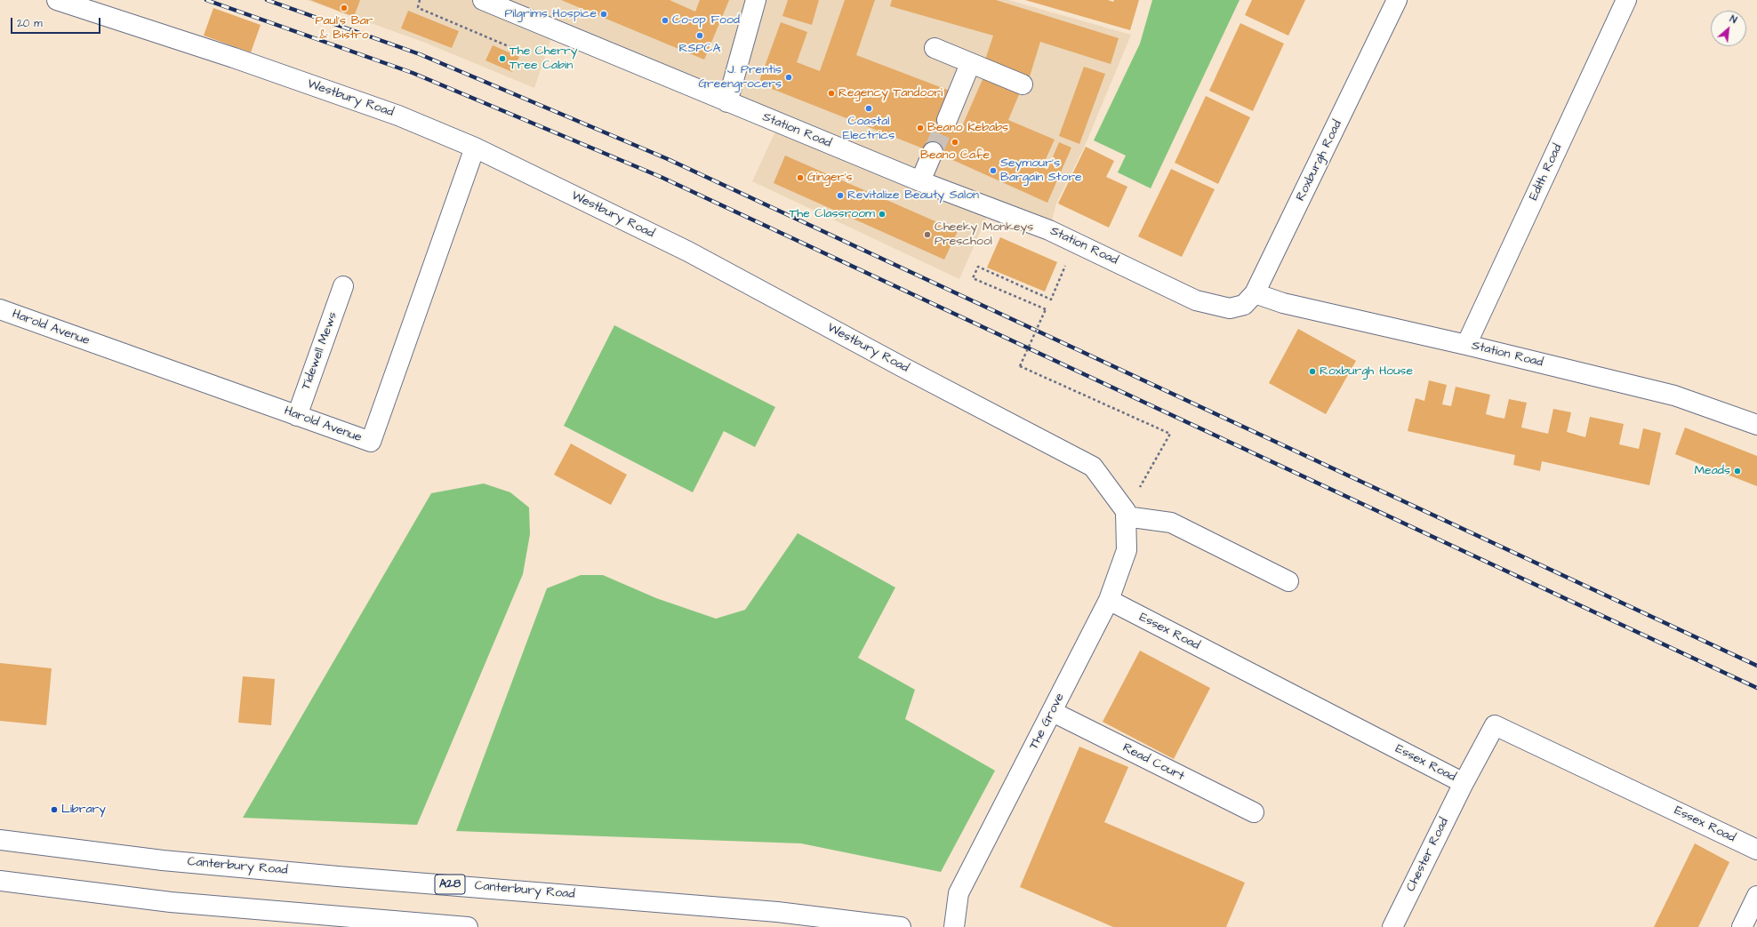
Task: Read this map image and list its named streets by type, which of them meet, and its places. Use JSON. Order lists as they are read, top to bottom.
{
  "streets": {
    "main road": [
      "Westbury Road",
      "Station Road",
      "Roxburgh Road",
      "Edith Road",
      "Harold Avenue",
      "Tidewell Mews",
      "Essex Road",
      "The Grove",
      "Read Court",
      "Chester Road",
      "Canterbury Road",
      "A28"
    ]
  },
  "crossings": [
    ["Westbury Road", "Harold Avenue"],
    ["Westbury Road", "The Grove"],
    ["Station Road", "Roxburgh Road"],
    ["Station Road", "Edith Road"],
    ["Harold Avenue", "Tidewell Mews"],
    ["Essex Road", "The Grove"],
    ["Essex Road", "Chester Road"],
    ["The Grove", "Read Court"]
  ],
  "places": [
    "Paul's Bar & Bistro",
    "Pilgrims Hospice",
    "Co-op Food",
    "RSPCA",
    "The Cherry Tree Cabin",
    "J. Prentis Greengrocers",
    "Regency Tandoori",
    "Coastal Electrics",
    "Beano Kebabs",
    "Beano Cafe",
    "Seymour's Bargain Store",
    "Ginger's",
    "Revitalize Beauty Salon",
    "The Classroom",
    "Cheeky Monkeys Preschool",
    "Roxburgh House",
    "Meads",
    "Library"
  ],
  "scale_bar": "20 m",
  "north": "top right"
}
